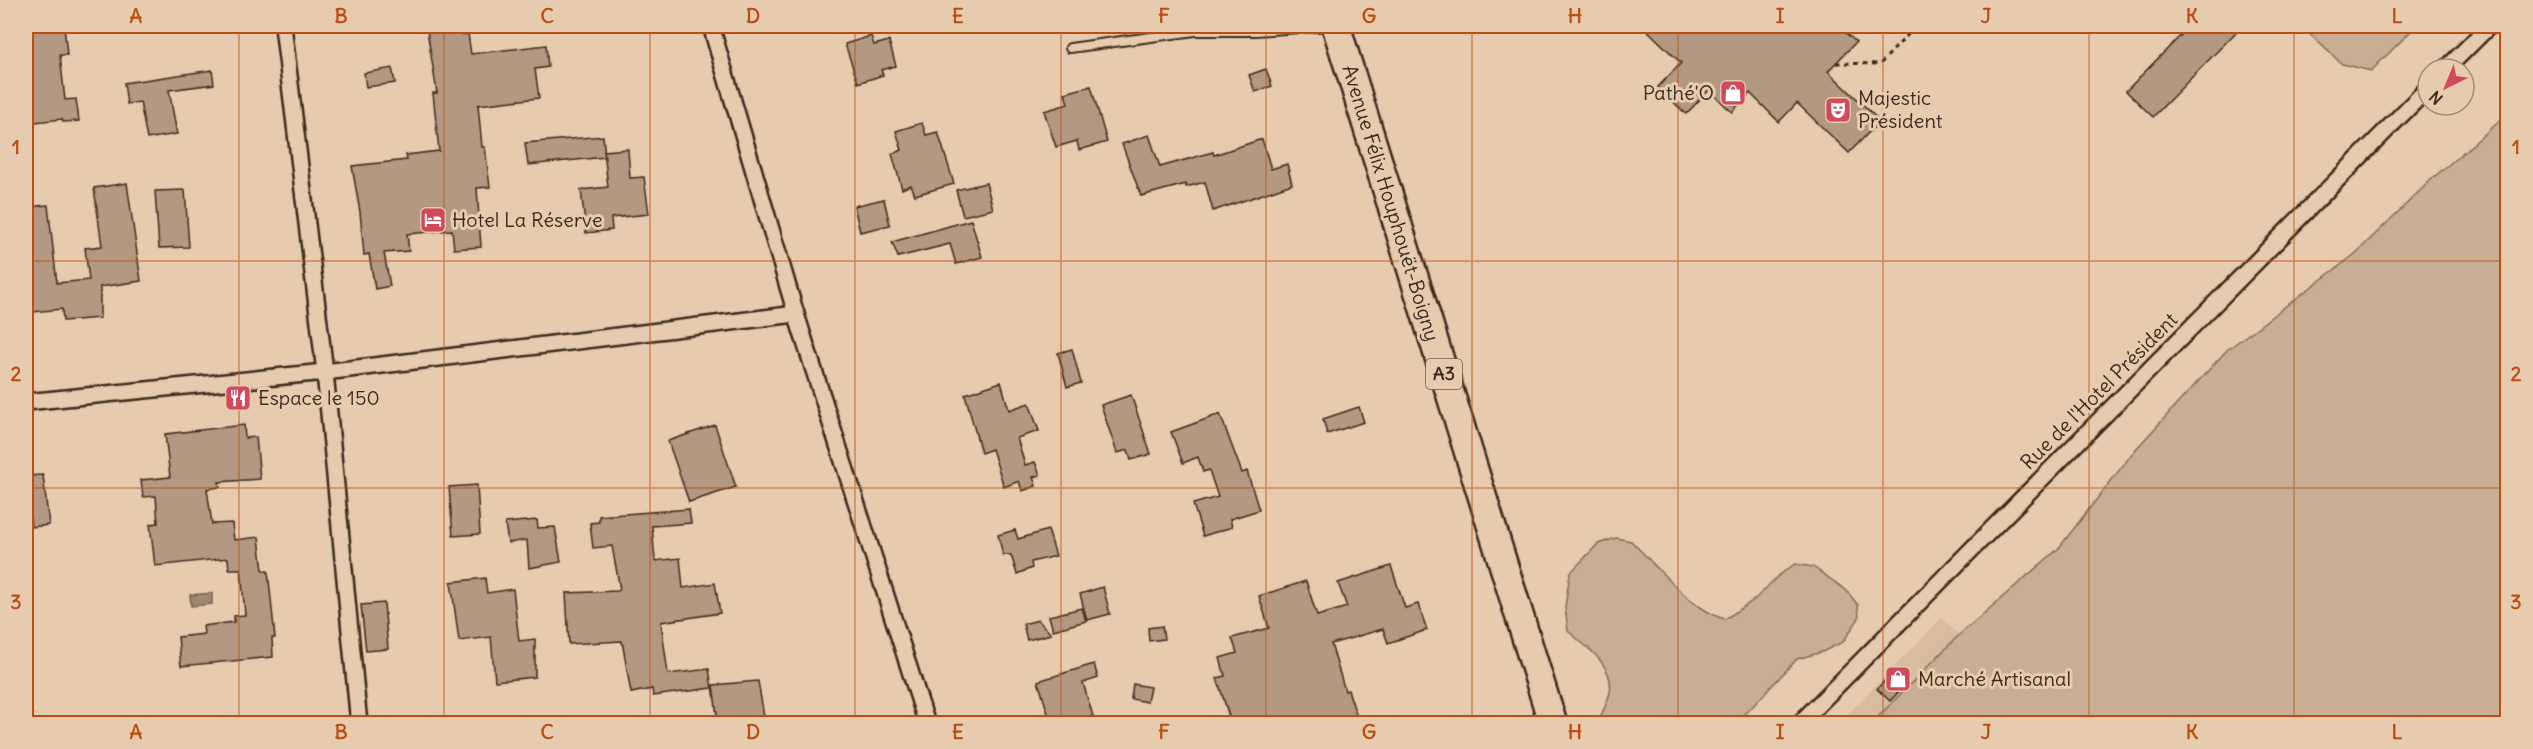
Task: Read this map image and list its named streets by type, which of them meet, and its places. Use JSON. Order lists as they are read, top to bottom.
{
  "streets": {
    "highway": ["Avenue Félix Houphouët-Boigny", "A3"],
    "street": ["Rue de l'Hotel Président"]
  },
  "places": {
    "shop": ["Pathé'O", "Marché Artisanal"],
    "theatre": ["Majestic Président"],
    "hotel": ["Hotel La Réserve"],
    "restaurant": ["Espace le 150"]
  },
  "north": "bottom left",
  "grid": {
    "columns": [
      "A",
      "B",
      "C",
      "D",
      "E",
      "F",
      "G",
      "H",
      "I",
      "J",
      "K",
      "L"
    ],
    "rows": ["1", "2", "3"]
  }
}
